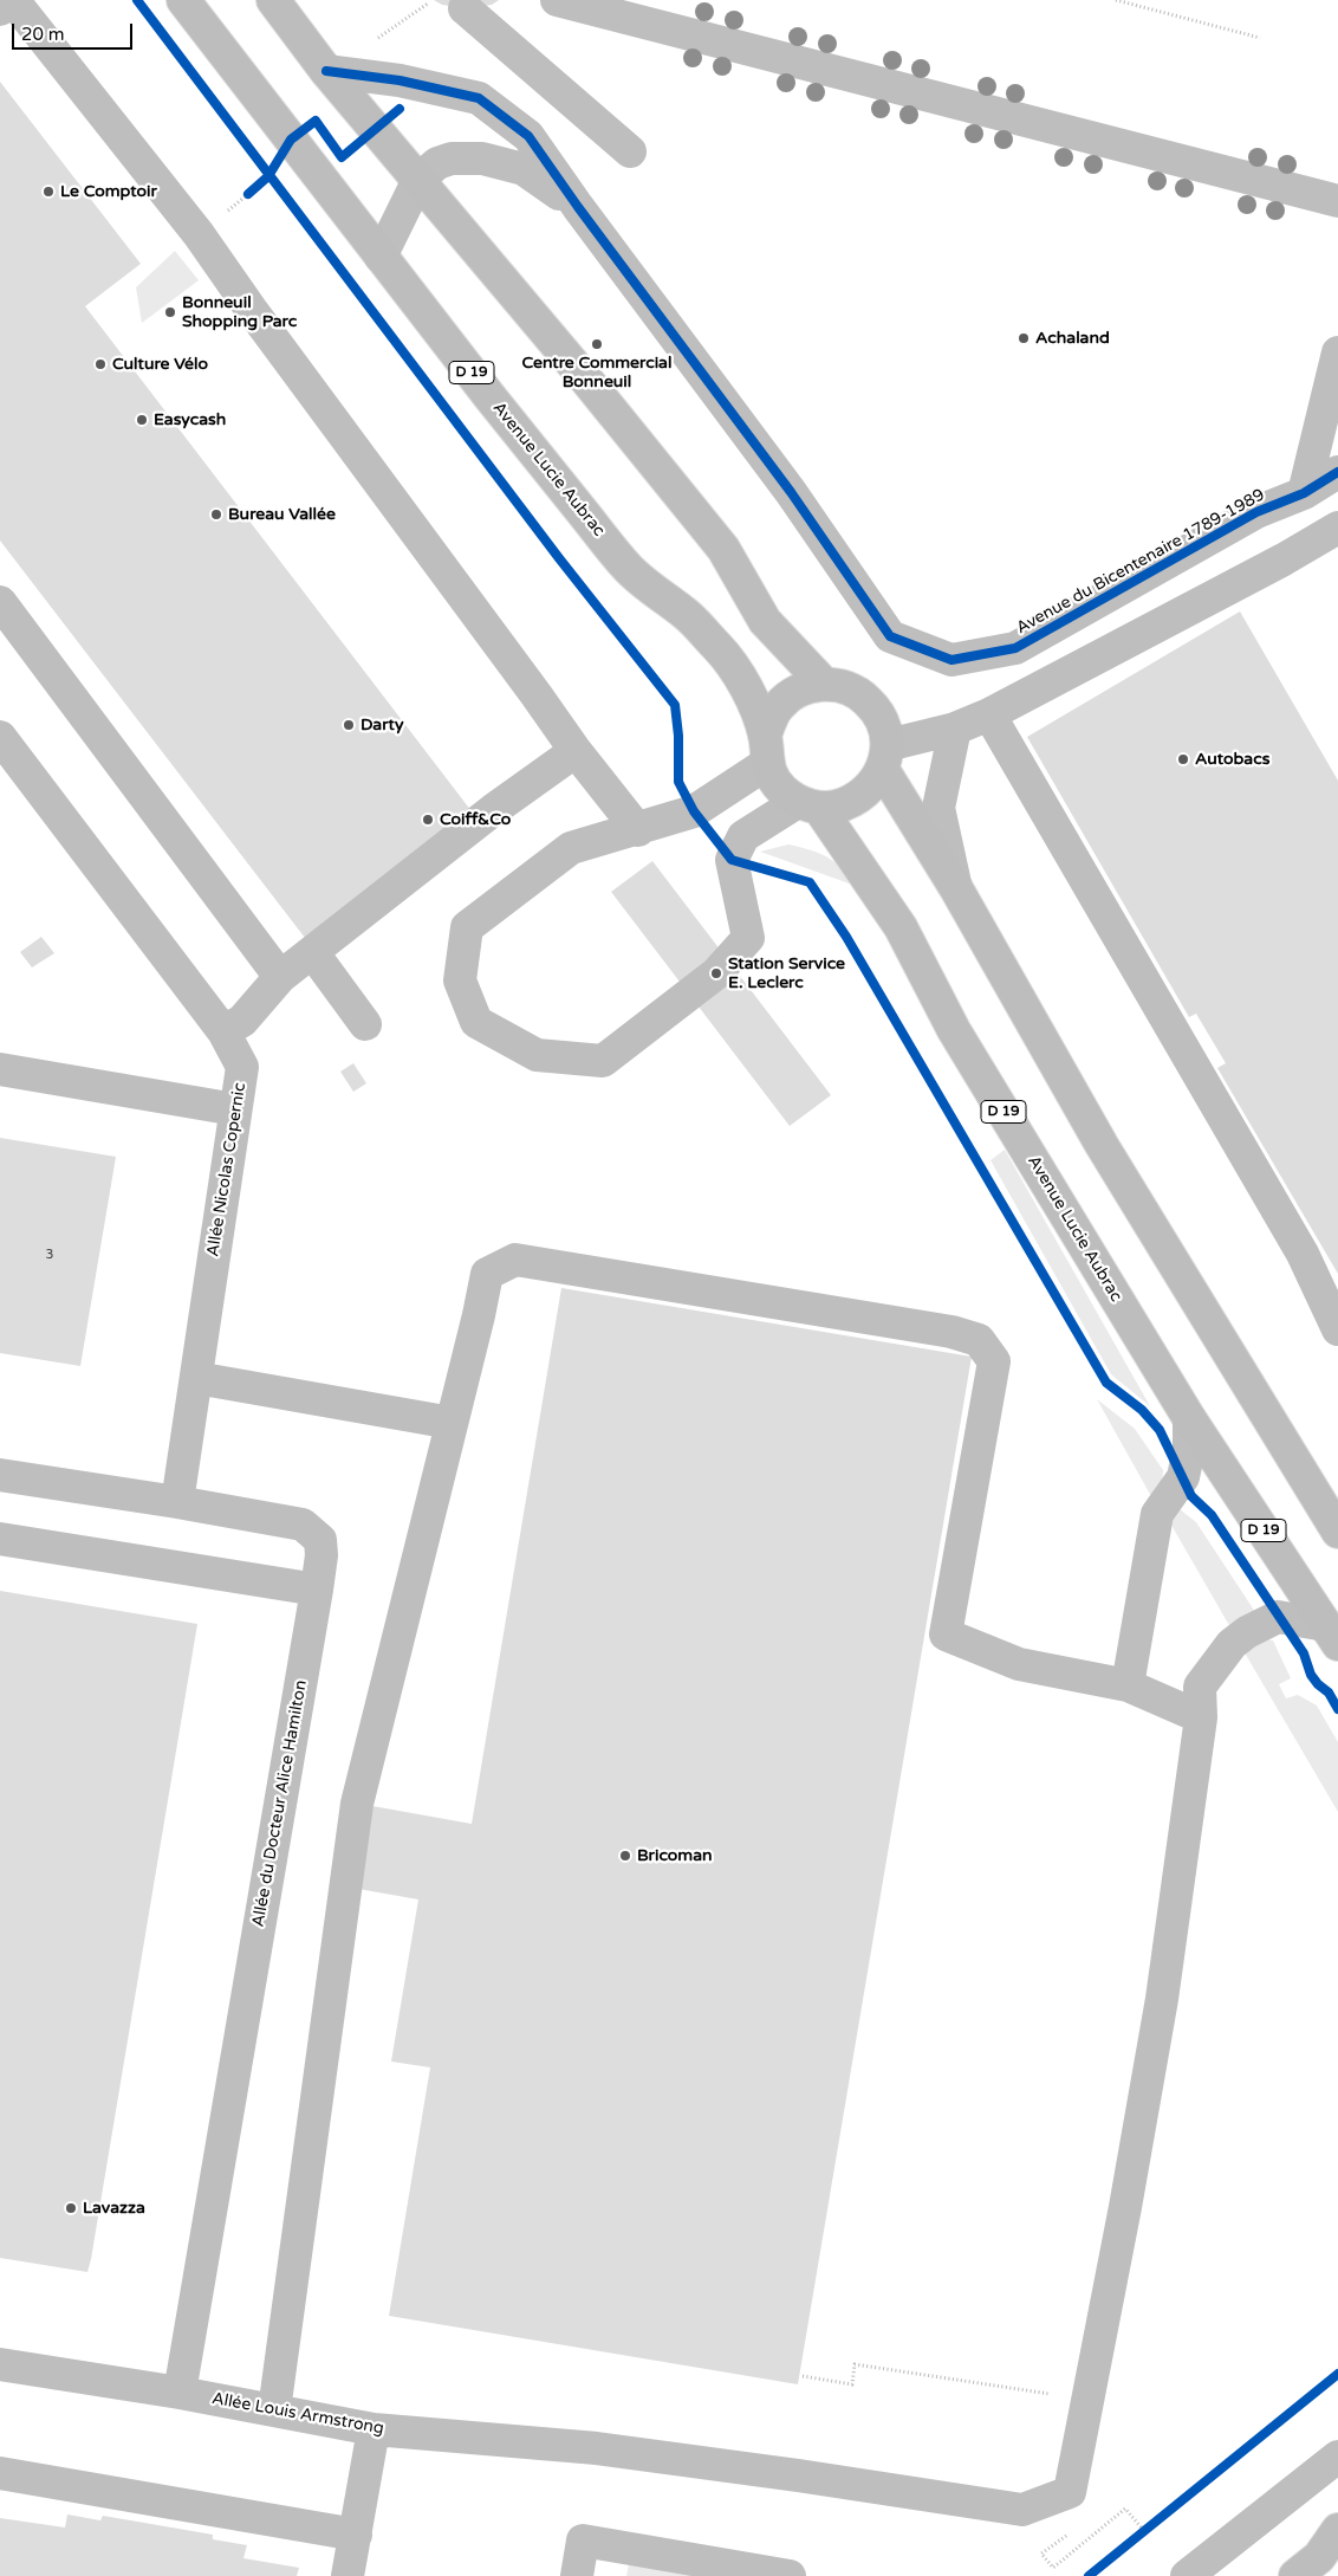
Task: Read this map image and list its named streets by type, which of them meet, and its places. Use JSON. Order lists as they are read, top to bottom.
{
  "streets": {
    "main road": ["D 19", "Avenue Lucie Aubrac"],
    "street": [
      "Avenue du Bicentenaire 1789-1989",
      "Allée Nicolas Copernic",
      "Allée du Docteur Alice Hamilton",
      "Allée Louis Armstrong"
    ]
  },
  "crossings": [
    ["Allée Nicolas Copernic", "Allée du Docteur Alice Hamilton"],
    ["Allée du Docteur Alice Hamilton", "Allée Louis Armstrong"]
  ],
  "places": [
    "Le Comptoir",
    "Bonneuil Shopping Parc",
    "Achaland",
    "Centre Commercial Bonneuil",
    "Culture Vélo",
    "Easycash",
    "Bureau Vallée",
    "Darty",
    "Autobacs",
    "Coiff&Co",
    "Station Service E. Leclerc",
    "Bricoman",
    "Lavazza"
  ],
  "house_numbers": ["3"],
  "scale_bar": "20 m"
}
